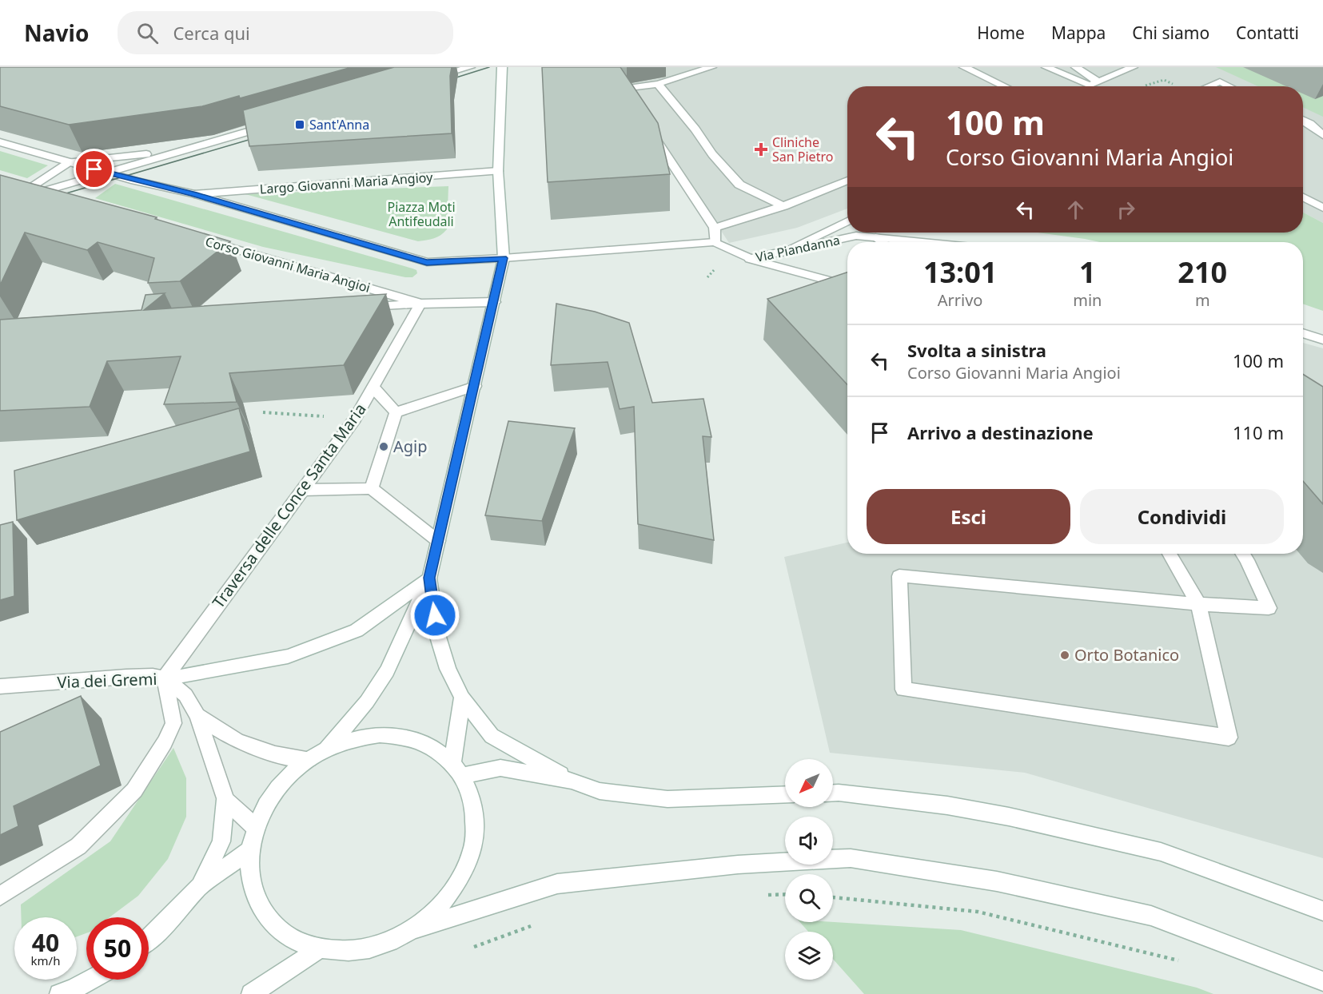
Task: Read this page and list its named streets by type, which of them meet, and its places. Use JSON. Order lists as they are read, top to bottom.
{
  "streets": {
    "street": [
      "Largo Giovanni Maria Angioy",
      "Via Piandanna",
      "Corso Giovanni Maria Angioi",
      "Traversa delle Conce Santa Maria",
      "Via dei Gremi"
    ]
  },
  "crossings": [
    ["Corso Giovanni Maria Angioi", "Traversa delle Conce Santa Maria"],
    ["Traversa delle Conce Santa Maria", "Via dei Gremi"]
  ],
  "parks": ["Piazza Moti Antifeudali"],
  "places": {
    "transit": ["Sant'Anna"],
    "health": ["Cliniche San Pietro"],
    "other": ["Agip", "Orto Botanico"]
  },
  "north": "bottom left",
  "page": {
    "header": "Navio",
    "search": "Cerca qui",
    "nav": [
      "Home",
      "Mappa",
      "Chi siamo",
      "Contatti"
    ],
    "turn": ["100 m", "Corso Giovanni Maria Angioi"],
    "eta": [
      "13:01",
      "Arrivo",
      "1",
      "min",
      "210",
      "m"
    ],
    "list": [
      {
        "name": "Svolta a sinistra",
        "note": "Corso Giovanni Maria Angioi",
        "value": "100 m"
      },
      {
        "name": "Arrivo a destinazione",
        "value": "110 m"
      }
    ],
    "buttons": ["Esci", "Condividi"],
    "speed": "40 km/h",
    "limit": "50"
  }
}
